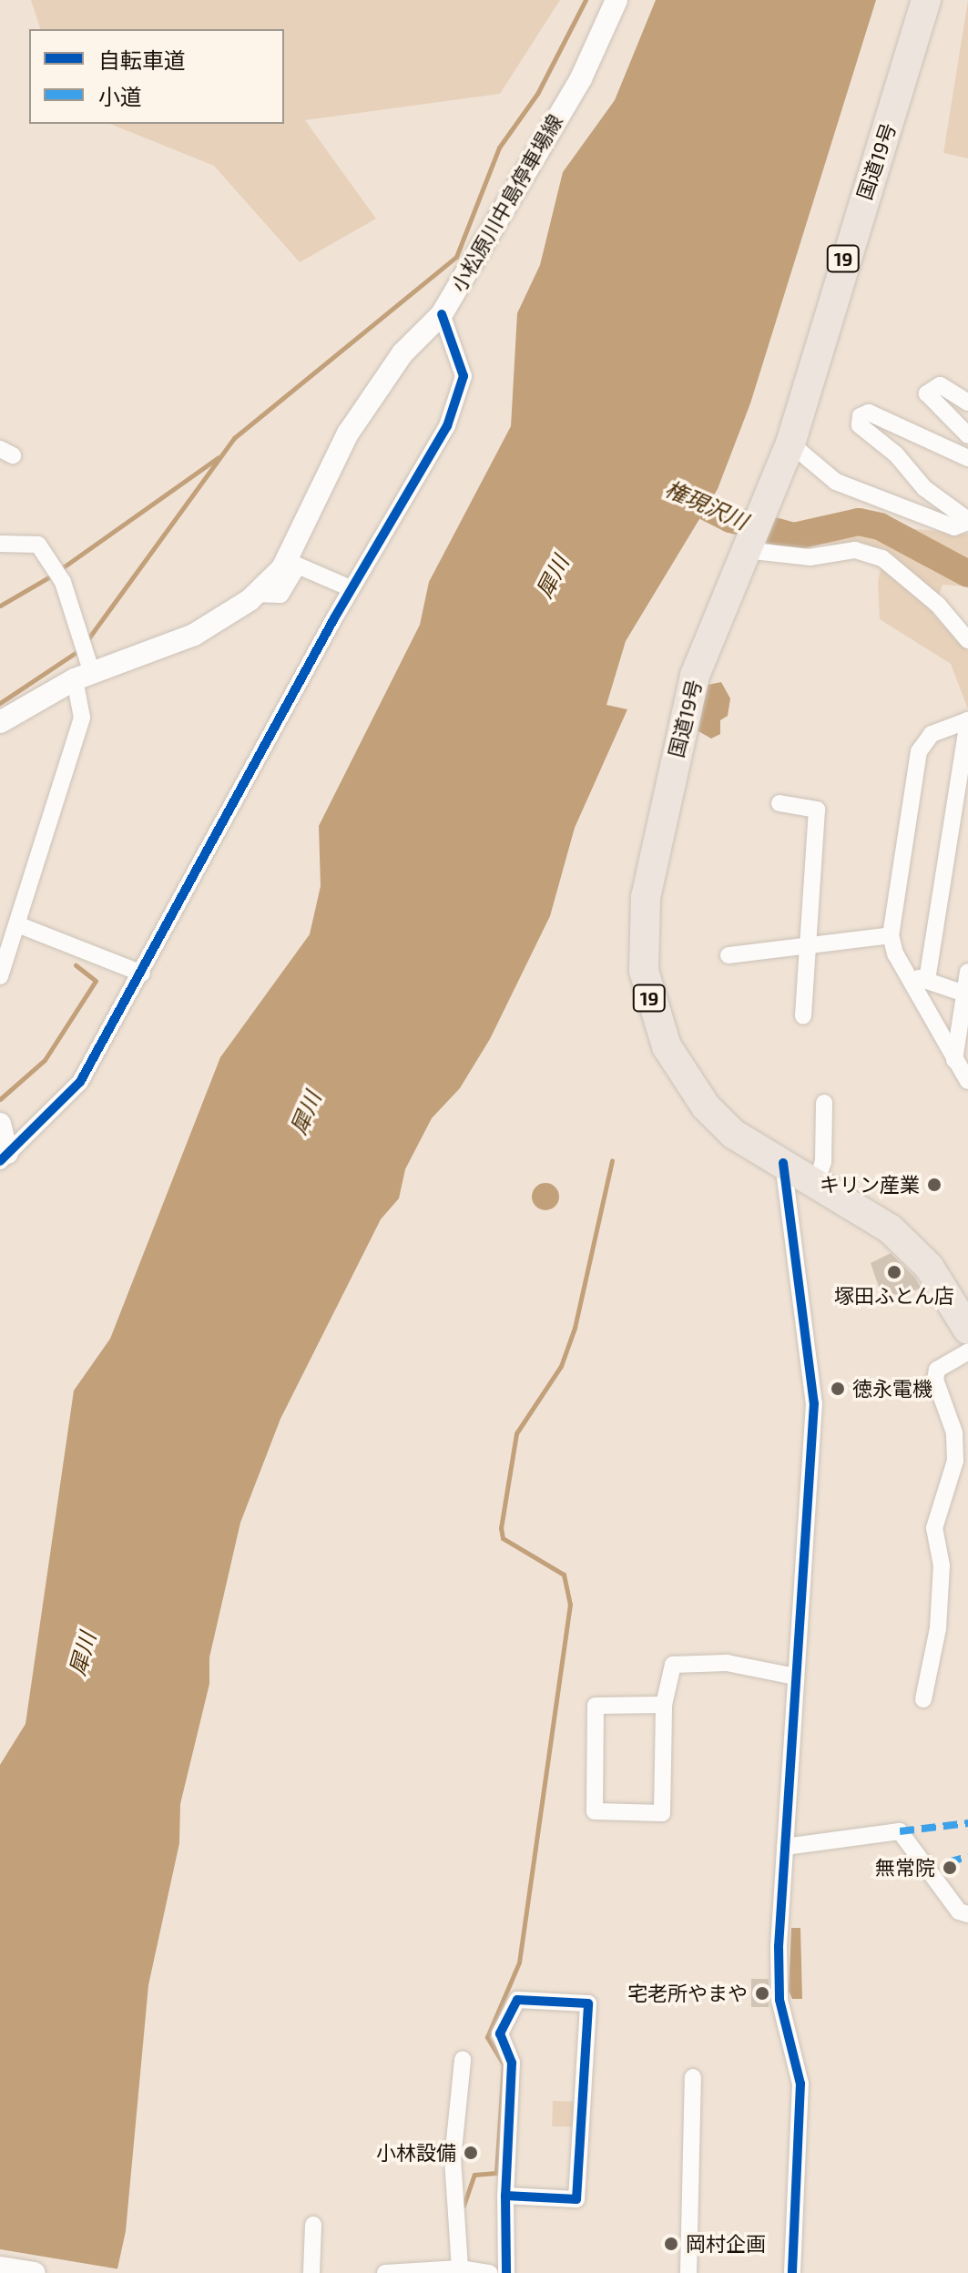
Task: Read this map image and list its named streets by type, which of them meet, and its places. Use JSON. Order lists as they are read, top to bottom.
{
  "streets": {
    "highway": ["国道19号", "19"],
    "main road": ["小松原川中島停車場線"]
  },
  "water": ["権現沢川", "犀川"],
  "places": [
    "キリン産業",
    "塚田ふとん店",
    "徳永電機",
    "無常院",
    "宅老所やまや",
    "小林設備",
    "岡村企画"
  ],
  "legend": ["自転車道", "小道"]
}
